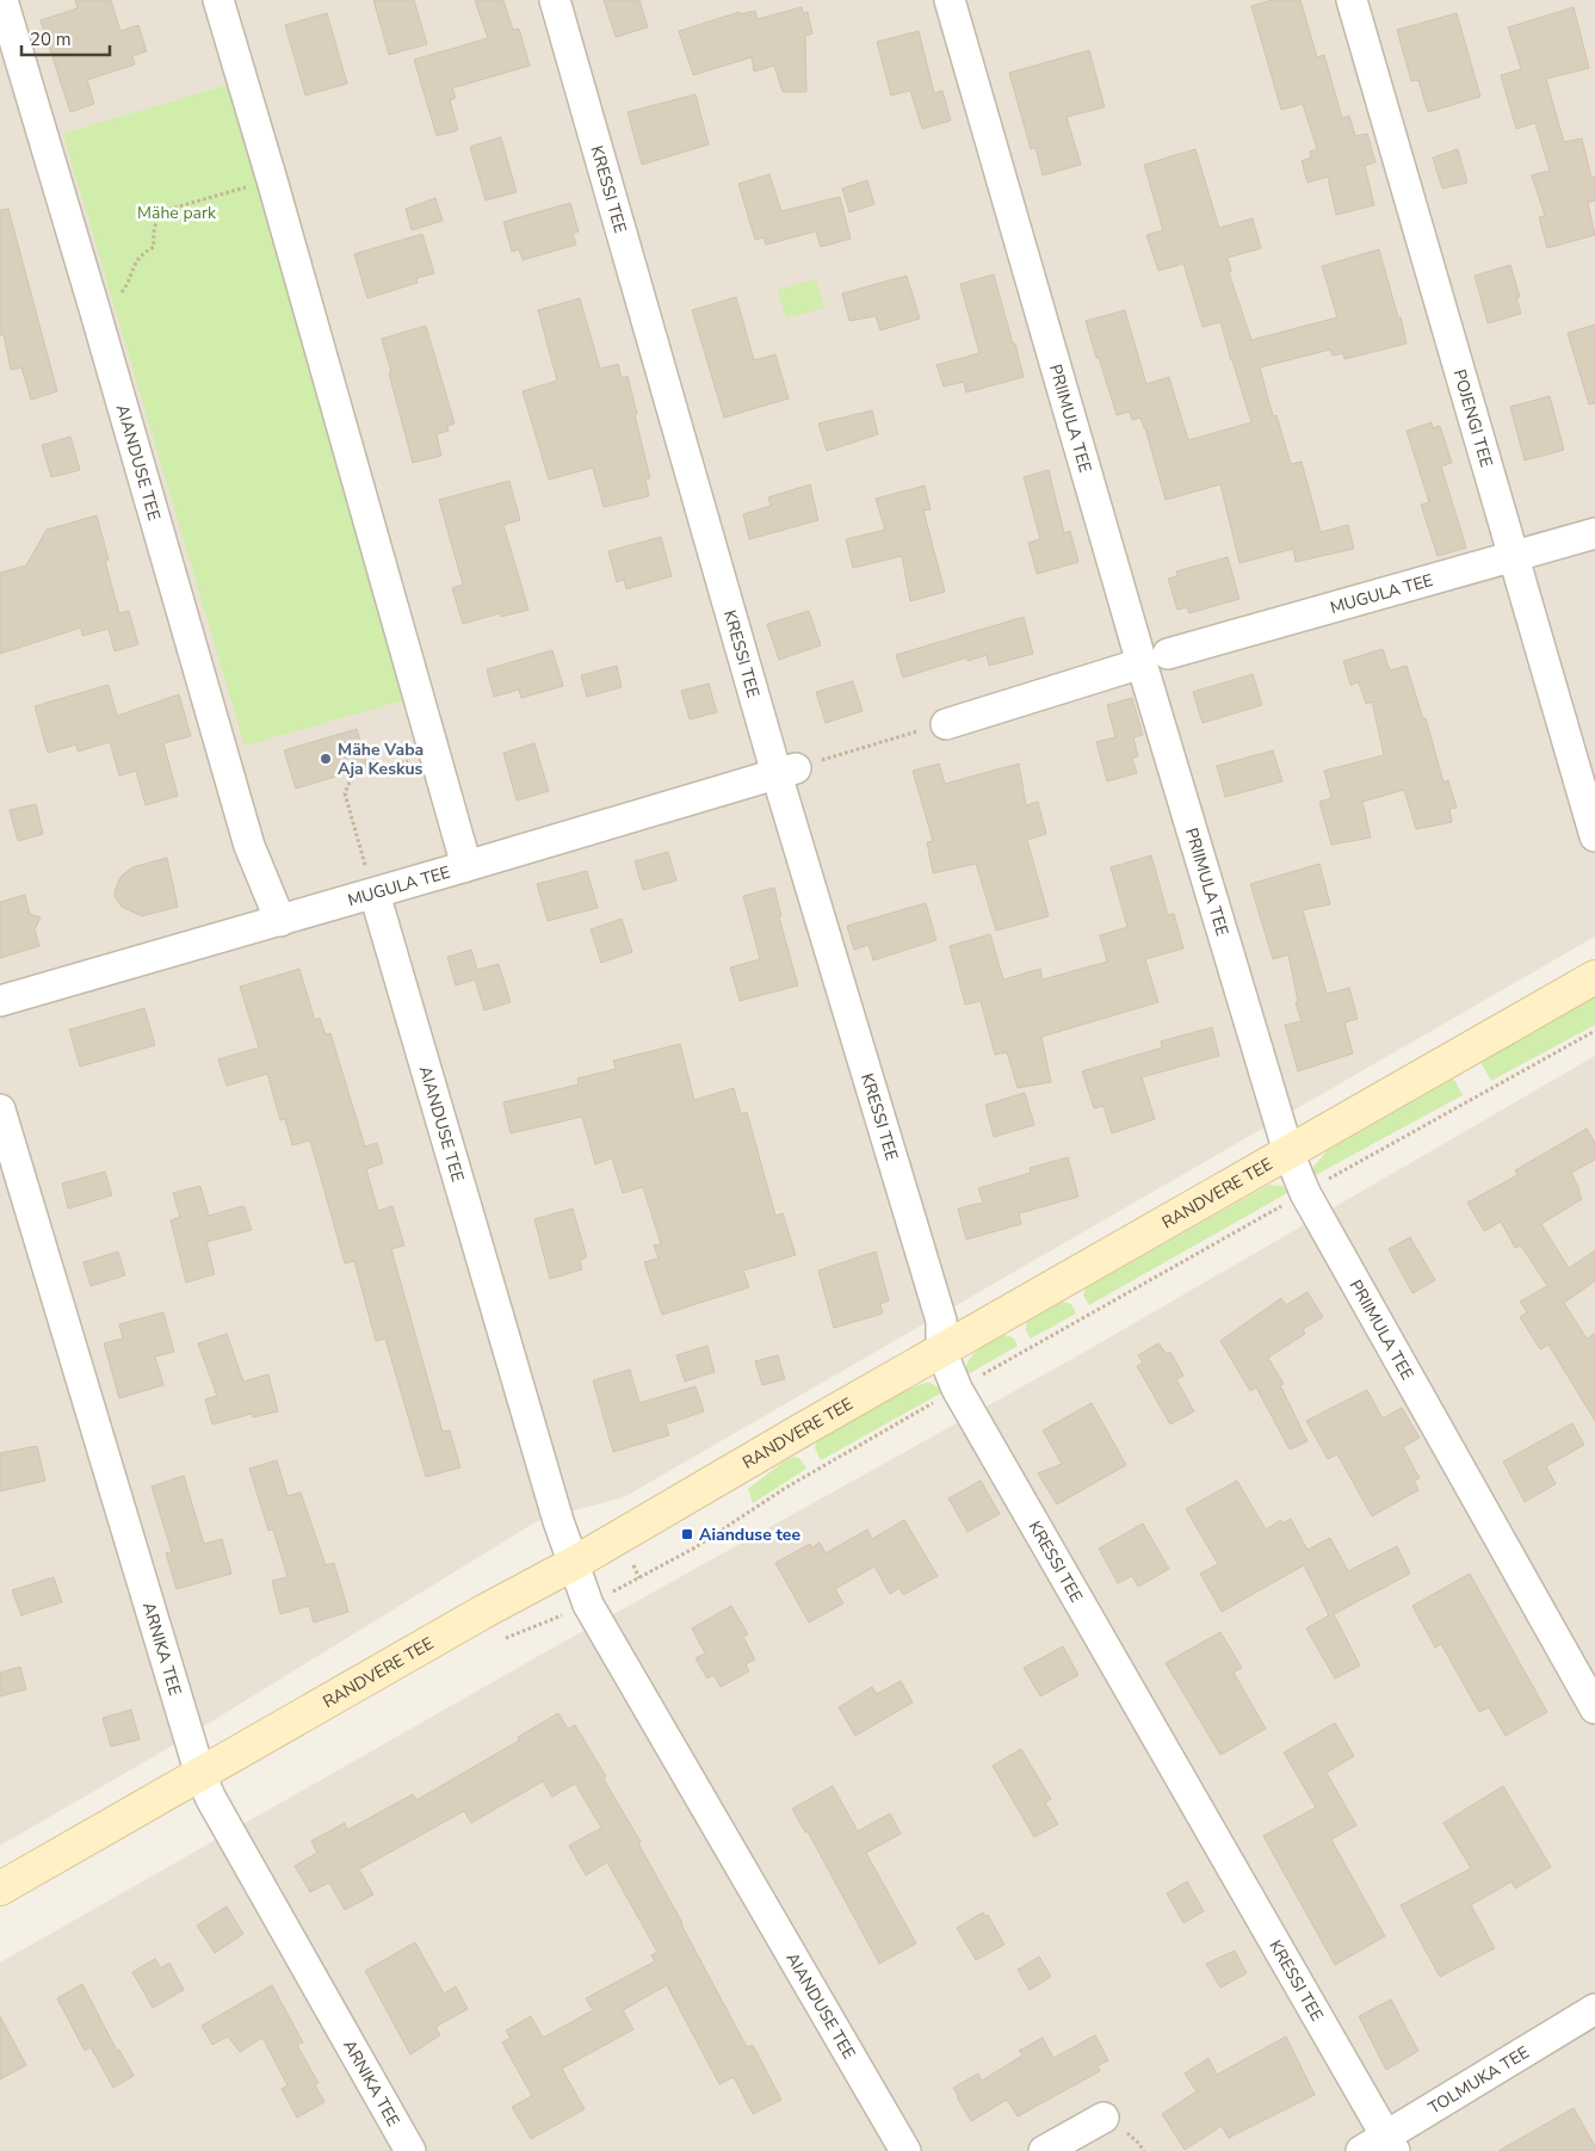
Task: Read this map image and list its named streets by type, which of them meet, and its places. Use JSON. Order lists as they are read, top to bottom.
{
  "streets": {
    "main road": ["RANDVERE TEE"],
    "street": [
      "KRESSI TEE",
      "PRIIMULA TEE",
      "POJENGI TEE",
      "AIANDUSE TEE",
      "MUGULA TEE",
      "ARNIKA TEE",
      "TOLMUKA TEE"
    ]
  },
  "crossings": [
    ["KRESSI TEE", "MUGULA TEE"],
    ["KRESSI TEE", "RANDVERE TEE"],
    ["KRESSI TEE", "TOLMUKA TEE"],
    ["PRIIMULA TEE", "MUGULA TEE"],
    ["PRIIMULA TEE", "RANDVERE TEE"],
    ["POJENGI TEE", "MUGULA TEE"],
    ["AIANDUSE TEE", "MUGULA TEE"],
    ["AIANDUSE TEE", "RANDVERE TEE"],
    ["RANDVERE TEE", "ARNIKA TEE"]
  ],
  "parks": ["Mähe park"],
  "places": {
    "other": ["Mähe Vaba Aja Keskus"],
    "transit": ["Aianduse tee"]
  },
  "scale_bar": "20 m"
}
